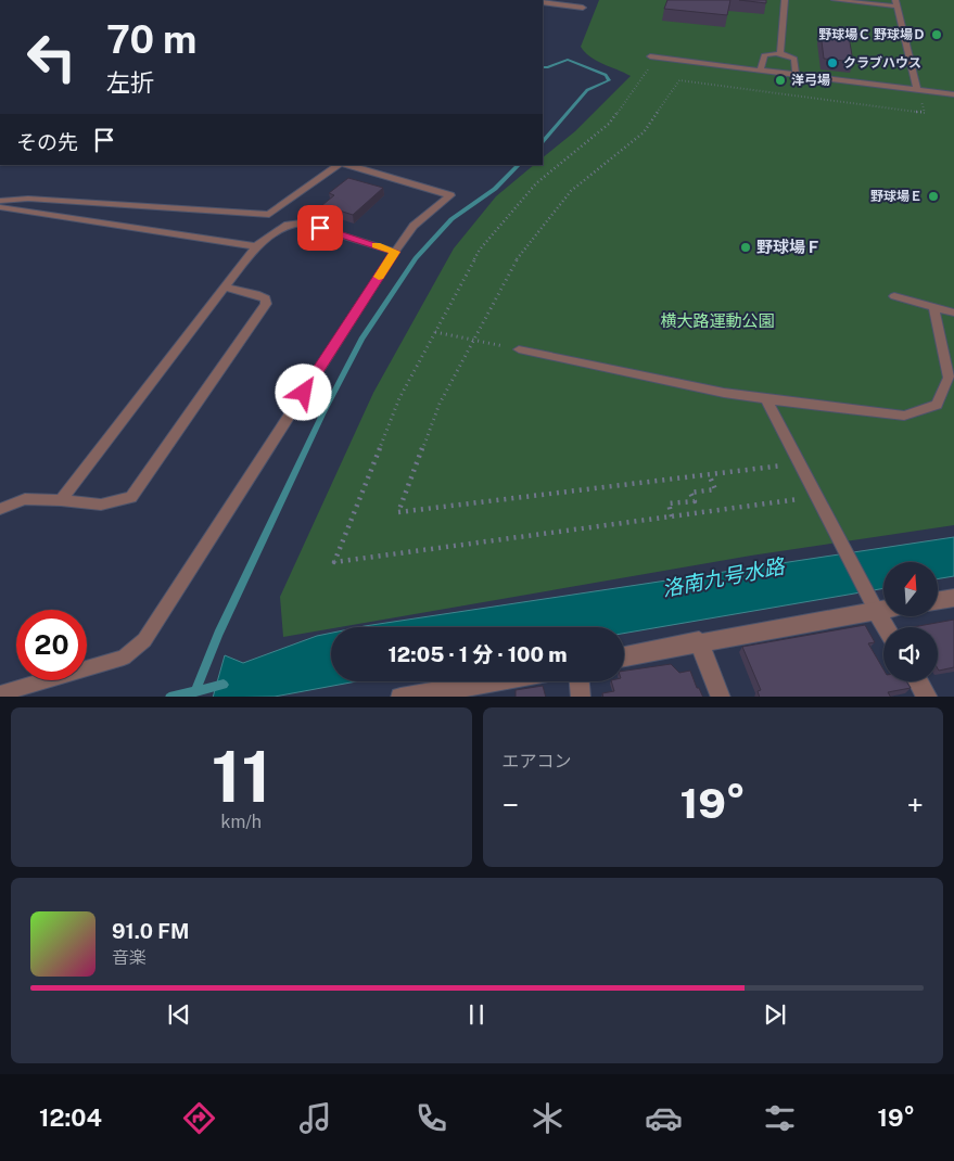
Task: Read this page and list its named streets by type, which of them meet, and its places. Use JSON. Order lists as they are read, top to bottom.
{
  "water": ["洛南九号水路"],
  "parks": ["横大路運動公園"],
  "places": [
    "野球場Ｃ 野球場Ｄ",
    "クラブハウス",
    "洋弓場",
    "野球場Ｅ",
    "野球場Ｆ"
  ],
  "north": "top",
  "page": {
    "turn": ["70 m", "左折"],
    "then": "その先",
    "limit": "20",
    "trip": "12:05 · 1 分 · 100 m",
    "tile": [
      ["11", "km/h"],
      "エアコン"
    ],
    "heat": ["−", "19°", "+"],
    "song": ["91.0 FM", "音楽"],
    "tabs": ["12:04", "19°"]
  }
}
